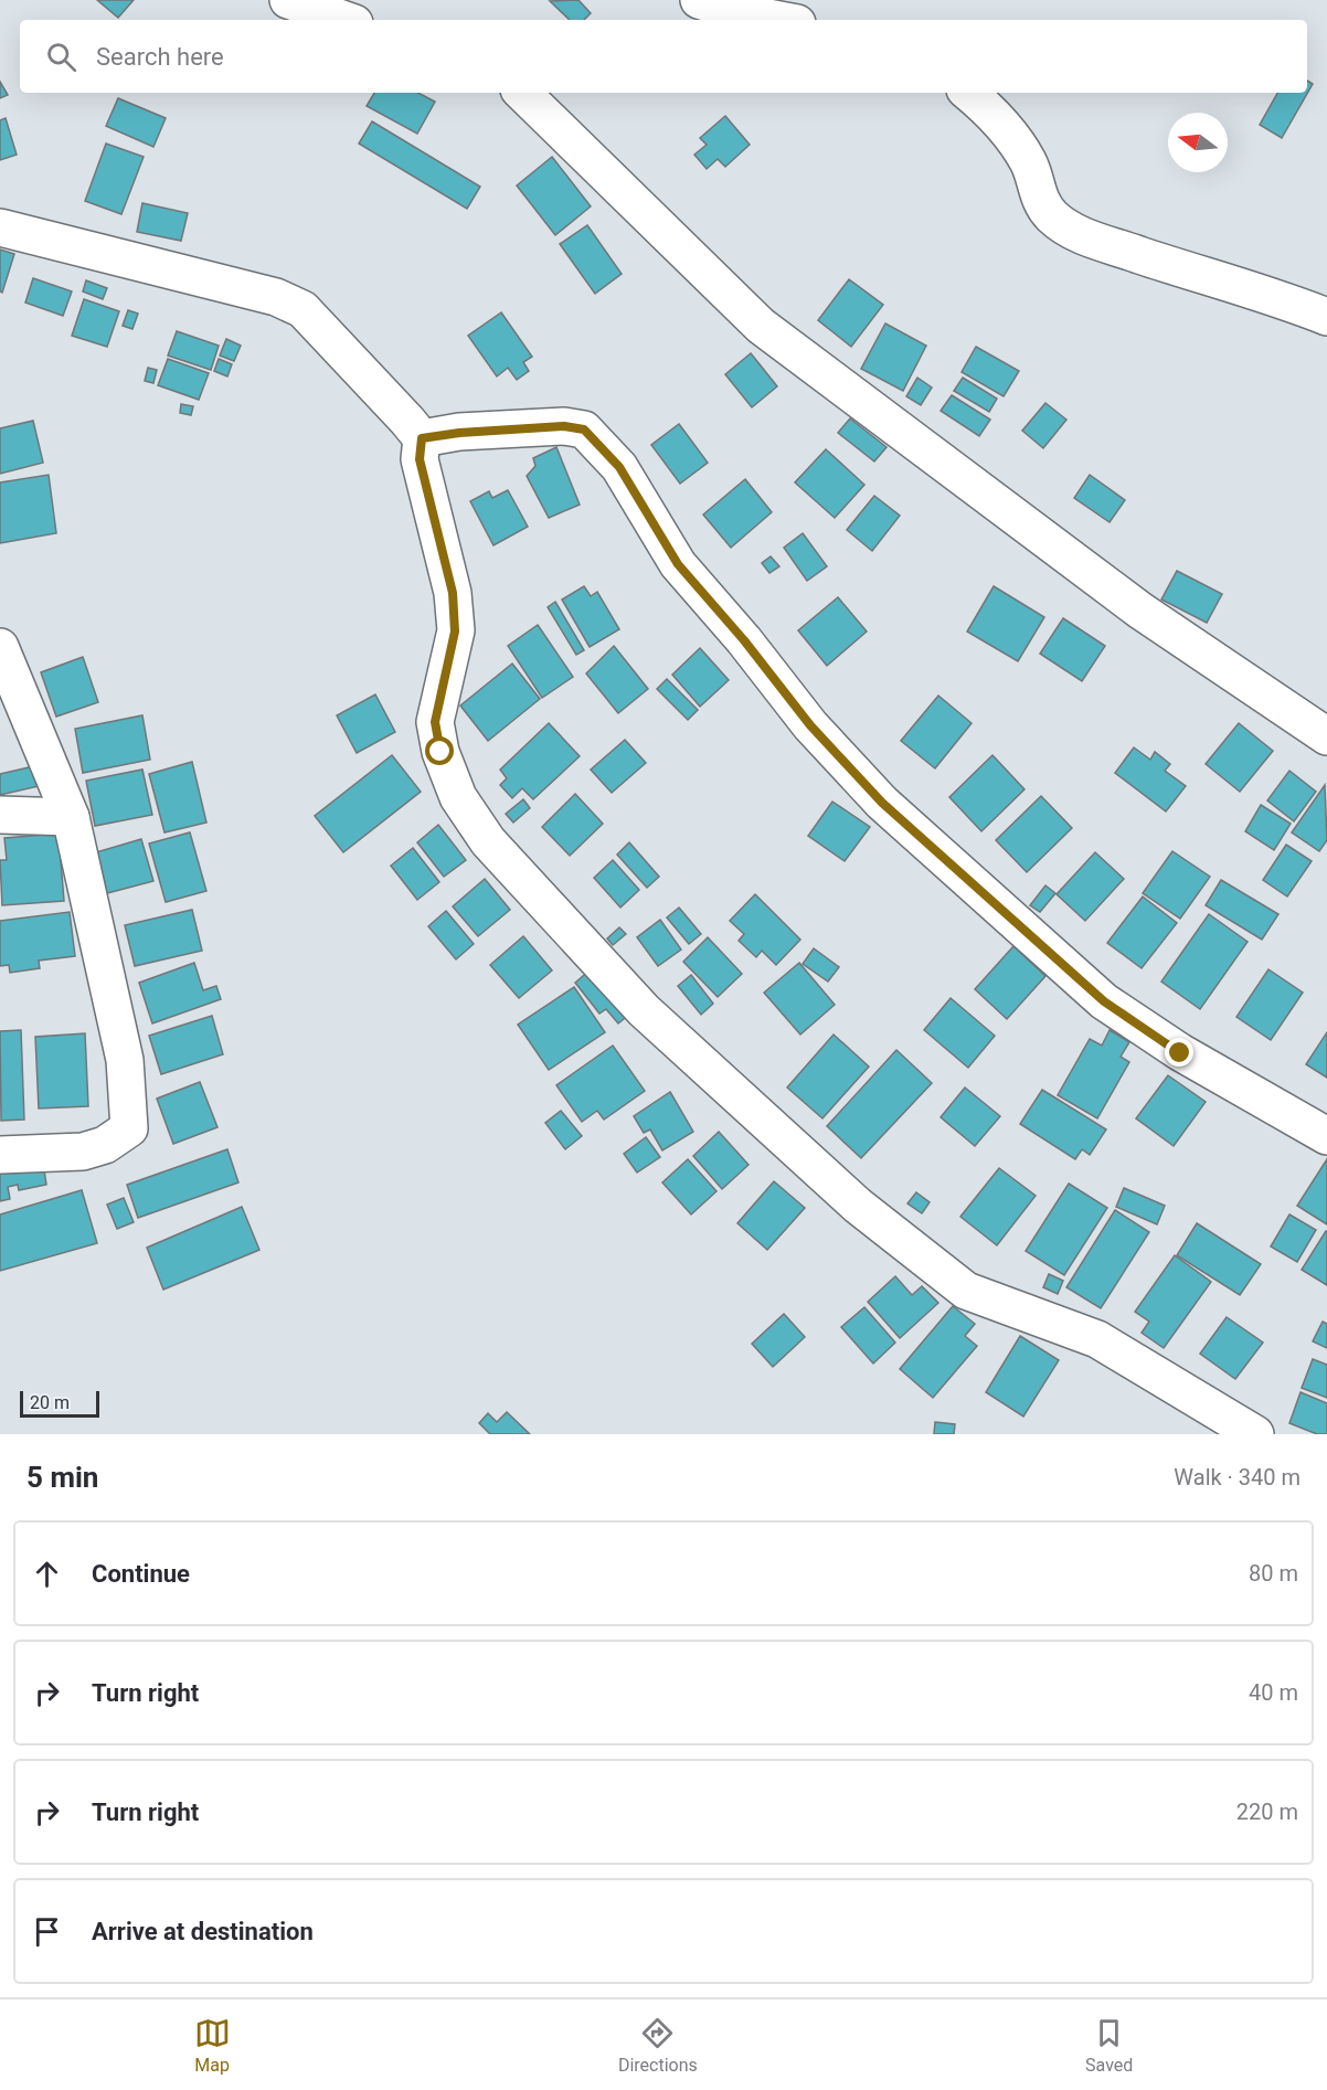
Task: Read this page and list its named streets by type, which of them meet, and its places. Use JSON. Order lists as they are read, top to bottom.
{
  "scale_bar": "20 m",
  "north": "left",
  "page": {
    "search": "Search here",
    "scale": "20 m",
    "heading": ["5 min", "Walk · 340 m"],
    "list": [
      ["Continue", "80 m"],
      ["Turn right", "40 m"],
      ["Turn right", "220 m"],
      "Arrive at destination"
    ],
    "nav": ["Map", "Directions", "Saved"]
  }
}
